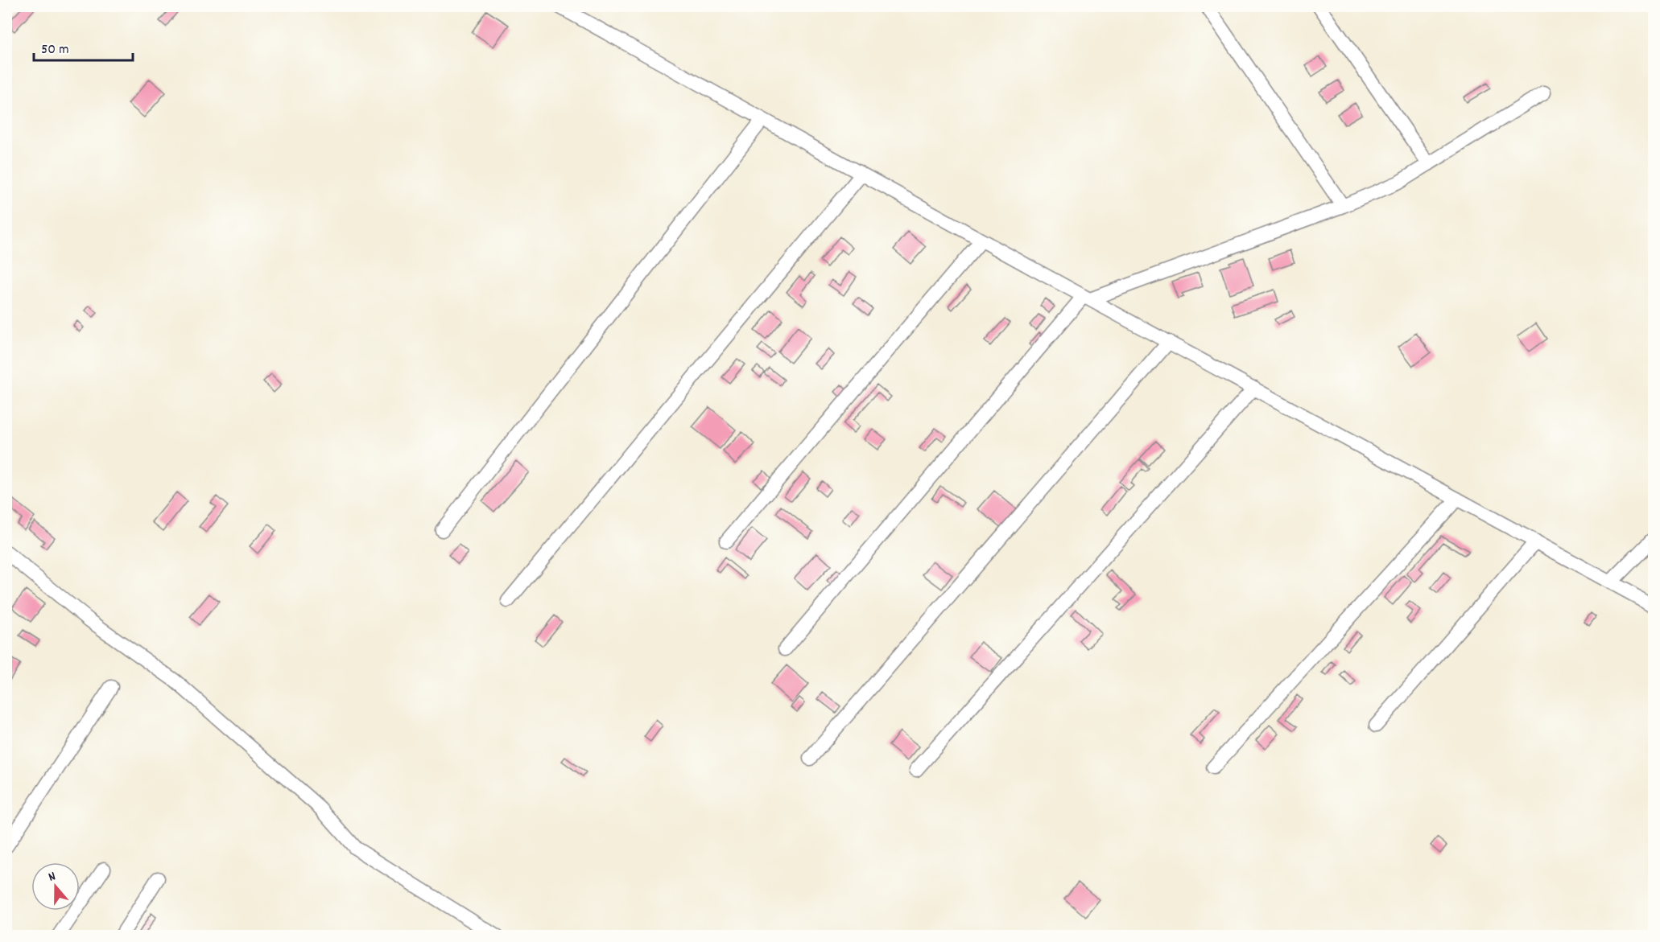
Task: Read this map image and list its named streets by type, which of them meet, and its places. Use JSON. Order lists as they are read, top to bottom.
{
  "scale_bar": "50 m",
  "north": "top"
}
